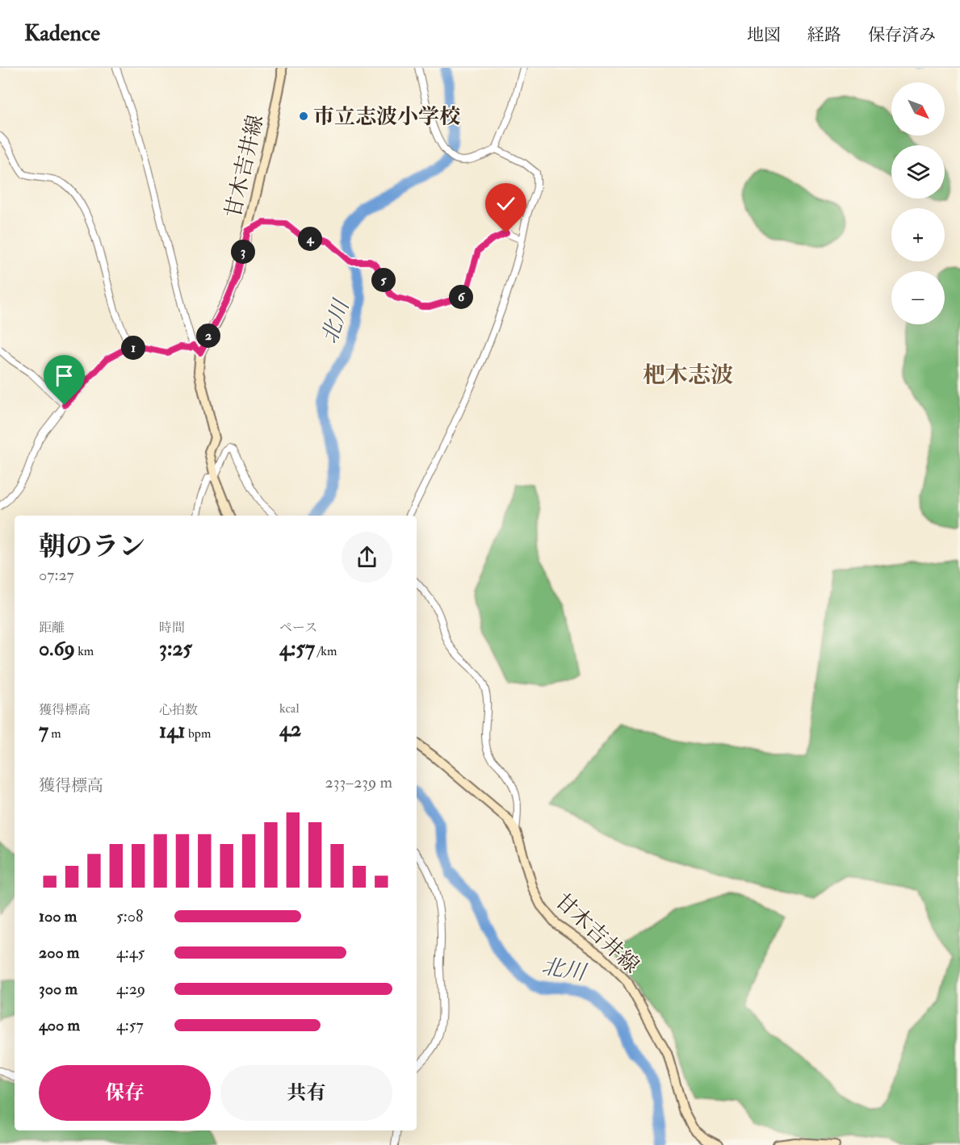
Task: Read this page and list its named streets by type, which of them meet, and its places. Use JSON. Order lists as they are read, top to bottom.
{
  "streets": {
    "main road": ["甘木吉井線"]
  },
  "districts": ["杷木志波"],
  "water": ["北川"],
  "places": ["市立志波小学校"],
  "north": "bottom right",
  "page": {
    "header": "Kadence",
    "nav": ["地図", "経路", "保存済み"],
    "map_buttons": ["+", "−"],
    "pins": [
      "4",
      "3",
      "5",
      "6",
      "2",
      "1"
    ],
    "heading": ["朝のラン", "07:27"],
    "stats": [
      ["距離", "0.69 km"],
      ["時間", "3:25"],
      ["ペース", "4:57 /km"],
      ["獲得標高", "7 m"],
      ["心拍数", "141 bpm"],
      ["kcal", "42"]
    ],
    "chart": ["獲得標高", "233–239 m"],
    "list": [
      {
        "name": "100 m",
        "note": "5:08"
      },
      {
        "name": "200 m",
        "note": "4:45"
      },
      {
        "name": "300 m",
        "note": "4:29"
      },
      {
        "name": "400 m",
        "note": "4:57"
      }
    ],
    "buttons": ["保存", "共有"]
  }
}
